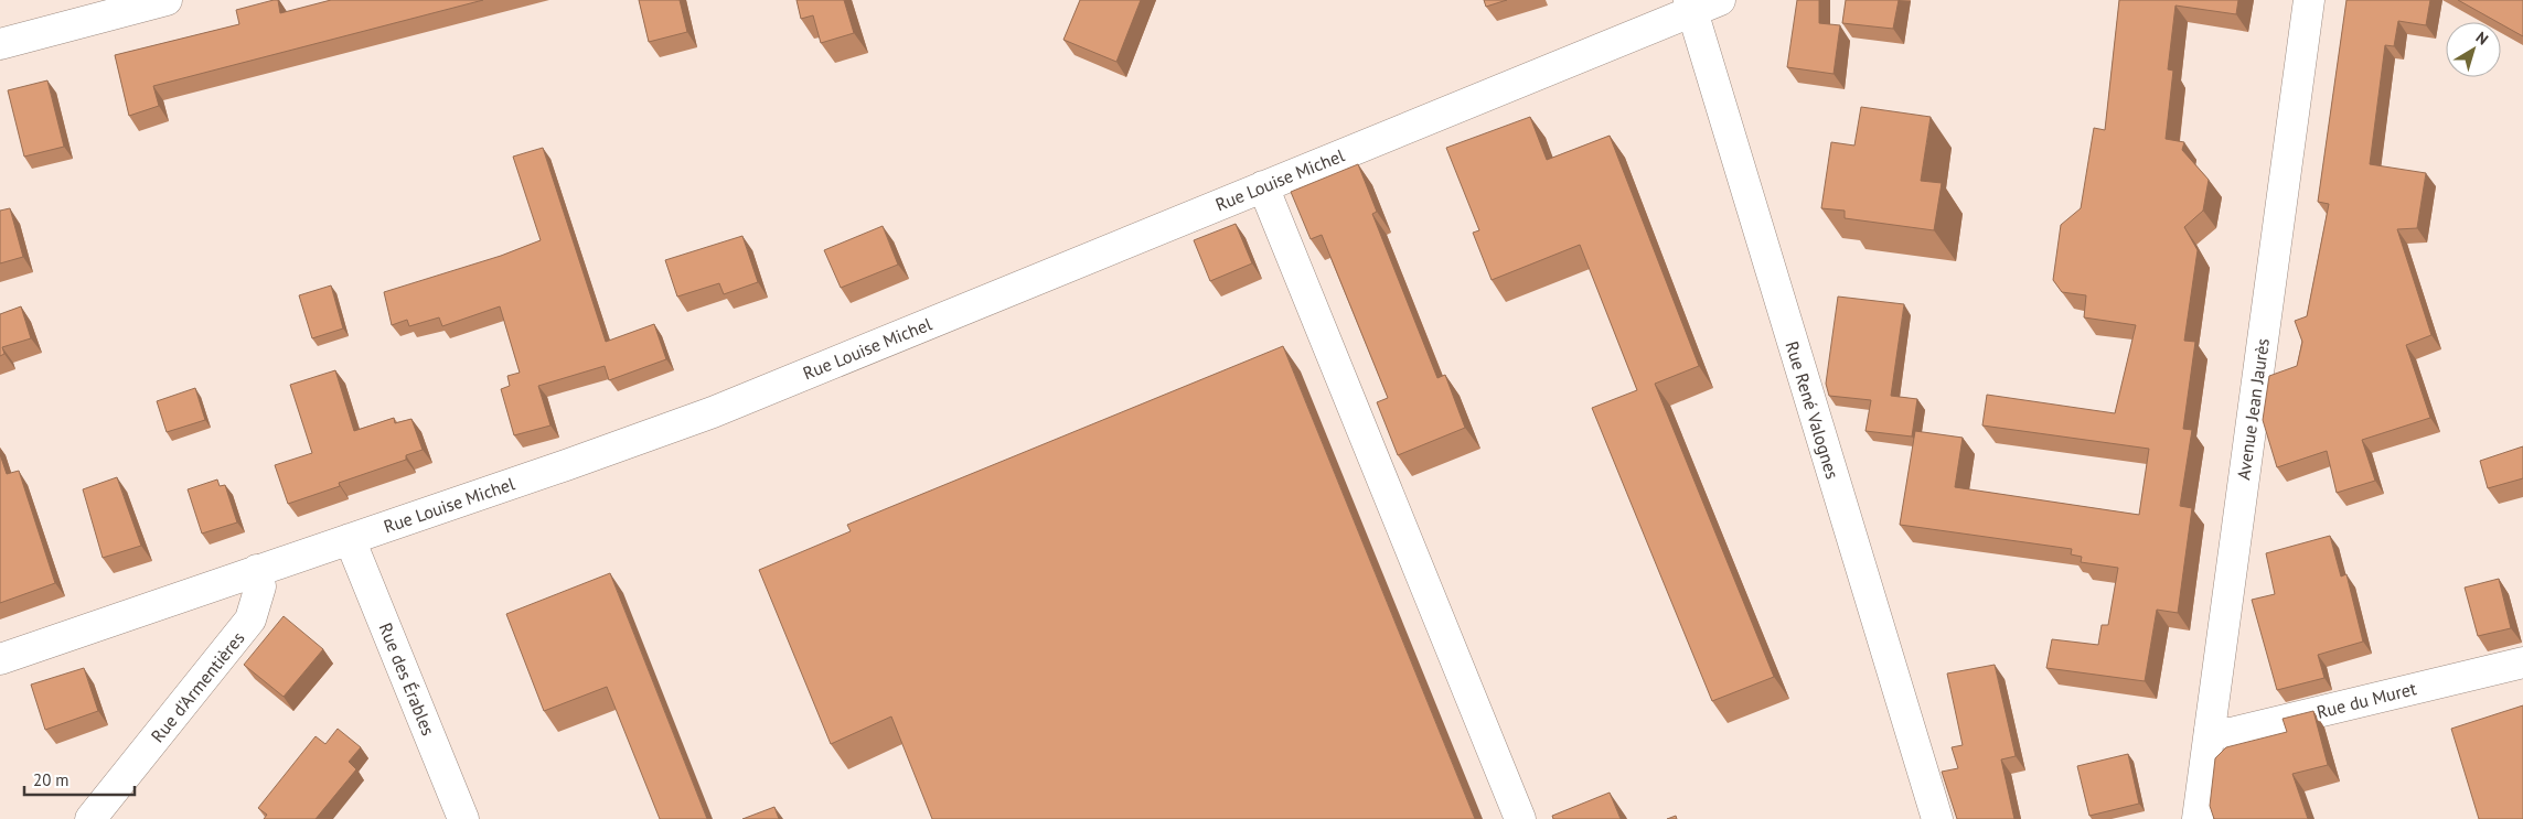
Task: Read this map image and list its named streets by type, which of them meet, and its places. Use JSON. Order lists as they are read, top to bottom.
{
  "streets": {
    "street": [
      "Rue Louise Michel",
      "Avenue Jean Jaurès",
      "Rue René Valognes",
      "Rue des Érables",
      "Rue d'Armentières",
      "Rue du Muret"
    ]
  },
  "crossings": [
    ["Rue Louise Michel", "Rue René Valognes"],
    ["Rue Louise Michel", "Rue des Érables"],
    ["Rue Louise Michel", "Rue d'Armentières"],
    ["Avenue Jean Jaurès", "Rue du Muret"]
  ],
  "scale_bar": "20 m",
  "north": "top right"
}
